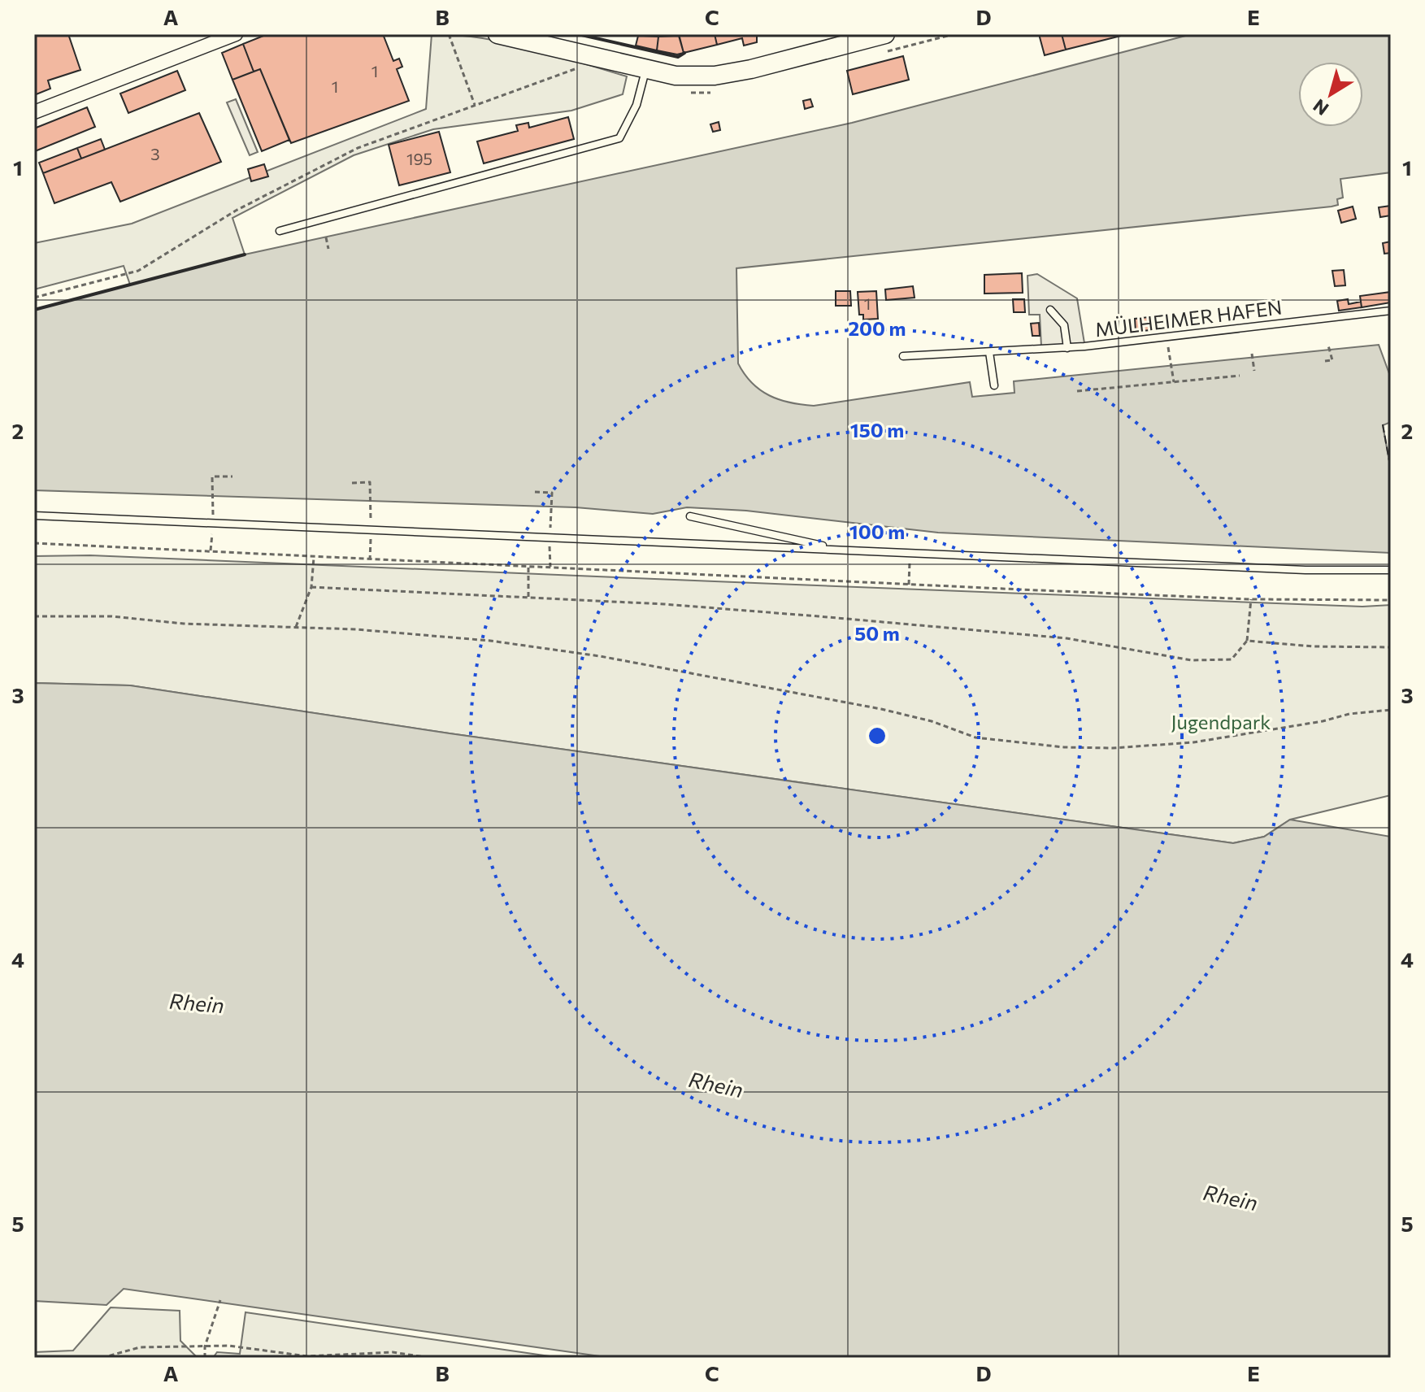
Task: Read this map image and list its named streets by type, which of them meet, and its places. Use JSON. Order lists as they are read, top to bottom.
{
  "streets": {
    "lane": ["MÜLHEIMER HAFEN"]
  },
  "water": ["Rhein"],
  "parks": ["Jugendpark"],
  "house_numbers": [
    "1",
    "1",
    "3",
    "195",
    "1"
  ],
  "north": "bottom left",
  "grid": {
    "columns": [
      "A",
      "B",
      "C",
      "D",
      "E"
    ],
    "rows": [
      "1",
      "2",
      "3",
      "4",
      "5"
    ]
  },
  "rings": [
    "200 m",
    "150 m",
    "100 m",
    "50 m"
  ]
}
